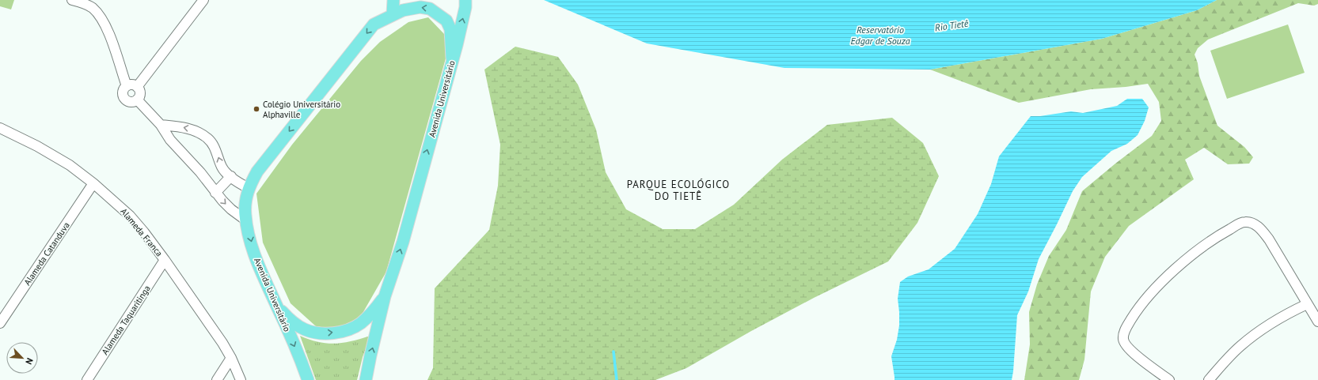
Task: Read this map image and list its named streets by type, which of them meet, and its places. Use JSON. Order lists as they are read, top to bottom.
{
  "streets": {
    "main road": ["Avenida Universitário"],
    "street": ["Alameda Franca", "Alameda Catanduva", "Alameda Taquaritinga"]
  },
  "crossings": [
    ["Alameda Franca", "Alameda Catanduva"],
    ["Alameda Franca", "Alameda Taquaritinga"]
  ],
  "districts": ["PARQUE ECOLÓGICO DO TIETÊ"],
  "water": ["Rio Tietê", "Reservatório Edgar de Souza"],
  "places": ["Colégio Universitário Alphaville"],
  "north": "bottom right"
}
